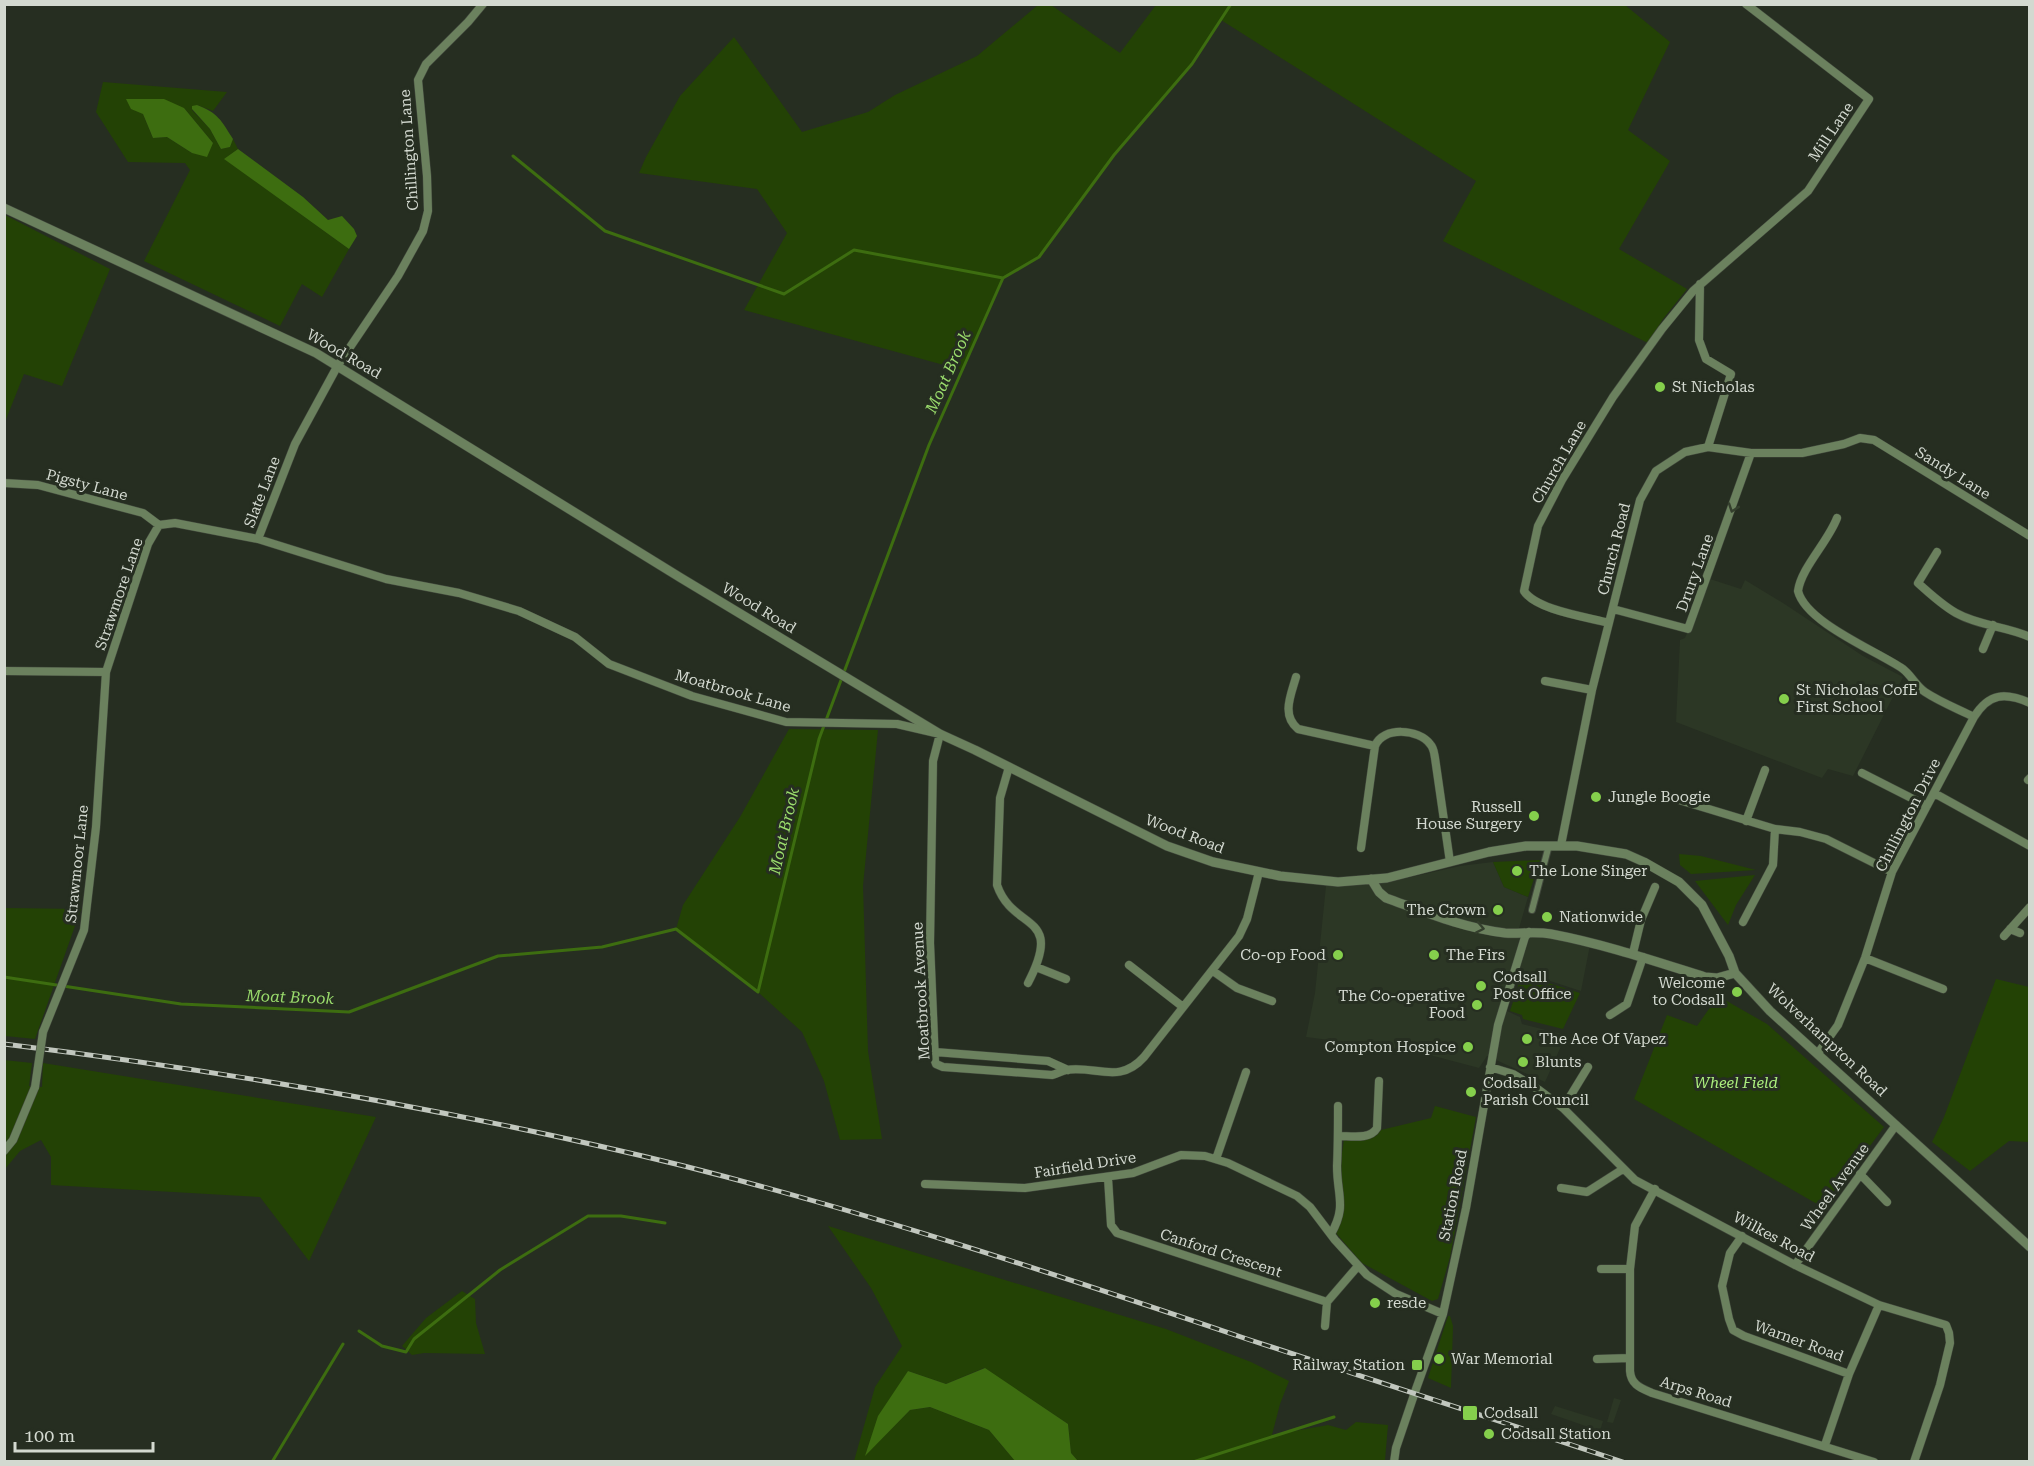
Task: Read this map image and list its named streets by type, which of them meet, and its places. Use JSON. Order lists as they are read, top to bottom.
{
  "streets": {
    "street": [
      "Mill Lane",
      "Chillington Lane",
      "Wood Road",
      "Church Lane",
      "Sandy Lane",
      "Pigsty Lane",
      "Slate Lane",
      "Church Road",
      "Drury Lane",
      "Strawmore Lane",
      "Moatbrook Lane",
      "Chillington Drive",
      "Strawmoor Lane",
      "Moatbrook Avenue",
      "Wolverhampton Road",
      "Fairfield Drive",
      "Wheel Avenue",
      "Station Road",
      "Wilkes Road",
      "Canford Crescent",
      "Warner Road",
      "Arps Road"
    ]
  },
  "crossings": [
    ["Mill Lane", "Church Lane"],
    ["Chillington Lane", "Wood Road"],
    ["Chillington Lane", "Slate Lane"],
    ["Wood Road", "Slate Lane"],
    ["Wood Road", "Church Road"],
    ["Wood Road", "Moatbrook Lane"],
    ["Wood Road", "Moatbrook Avenue"],
    ["Wood Road", "Wolverhampton Road"],
    ["Church Lane", "Church Road"],
    ["Sandy Lane", "Church Road"],
    ["Pigsty Lane", "Slate Lane"],
    ["Pigsty Lane", "Strawmore Lane"],
    ["Slate Lane", "Strawmore Lane"],
    ["Slate Lane", "Moatbrook Lane"],
    ["Church Road", "Drury Lane"],
    ["Church Road", "Wolverhampton Road"],
    ["Strawmore Lane", "Strawmoor Lane"],
    ["Moatbrook Lane", "Moatbrook Avenue"],
    ["Chillington Drive", "Wolverhampton Road"],
    ["Wolverhampton Road", "Wheel Avenue"],
    ["Fairfield Drive", "Station Road"],
    ["Fairfield Drive", "Canford Crescent"],
    ["Wheel Avenue", "Wilkes Road"],
    ["Station Road", "Wilkes Road"],
    ["Wilkes Road", "Warner Road"],
    ["Wilkes Road", "Arps Road"]
  ],
  "water": ["Moat Brook"],
  "parks": ["Wheel Field"],
  "places": {
    "other": [
      "St Nicholas",
      "St Nicholas CofE First School",
      "Jungle Boogie",
      "Russell House Surgery",
      "The Lone Singer",
      "The Crown",
      "Nationwide",
      "Co-op Food",
      "The Firs",
      "Codsall Post Office",
      "Welcome to Codsall",
      "The Co-operative Food",
      "The Ace Of Vapez",
      "Compton Hospice",
      "Blunts",
      "Codsall Parish Council",
      "resde",
      "War Memorial",
      "Codsall Station"
    ],
    "transit": ["Railway Station", "Codsall"]
  },
  "scale_bar": "100 m"
}
